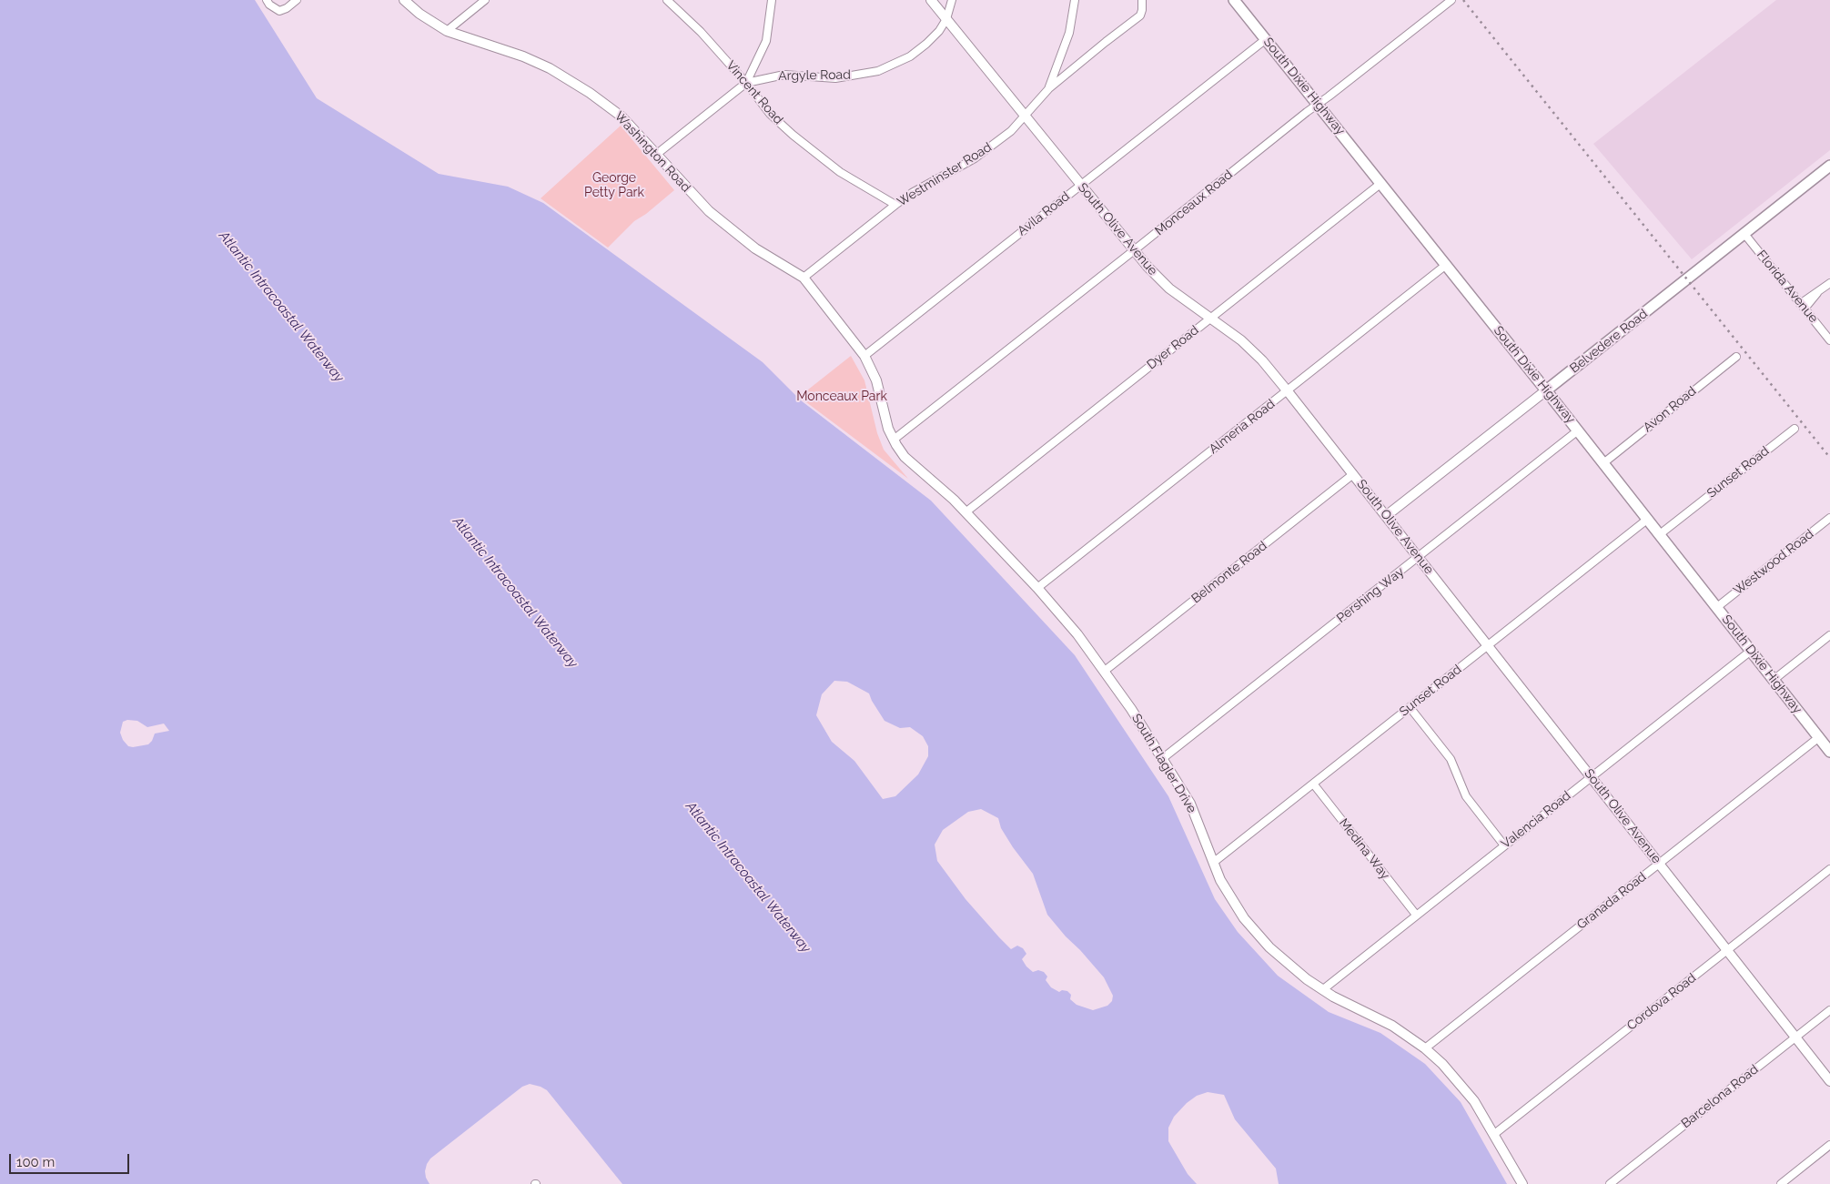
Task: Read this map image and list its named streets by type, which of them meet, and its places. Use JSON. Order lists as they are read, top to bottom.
{
  "streets": {
    "main road": ["South Dixie Highway", "Belvedere Road"],
    "street": [
      "Argyle Road",
      "Vincent Road",
      "Washington Road",
      "Westminster Road",
      "Monceaux Road",
      "Avila Road",
      "South Olive Avenue",
      "Florida Avenue",
      "Dyer Road",
      "Avon Road",
      "Almeria Road",
      "Sunset Road",
      "Westwood Road",
      "Belmonte Road",
      "Pershing Way",
      "South Flagler Drive",
      "Valencia Road",
      "Medina Way",
      "Granada Road",
      "Cordova Road",
      "Barcelona Road"
    ]
  },
  "crossings": [
    ["Argyle Road", "Vincent Road"],
    ["Argyle Road", "South Olive Avenue"],
    ["South Dixie Highway", "Monceaux Road"],
    ["South Dixie Highway", "Avila Road"],
    ["South Dixie Highway", "Belvedere Road"],
    ["South Dixie Highway", "Dyer Road"],
    ["South Dixie Highway", "Avon Road"],
    ["South Dixie Highway", "Almeria Road"],
    ["South Dixie Highway", "Sunset Road"],
    ["South Dixie Highway", "Westwood Road"],
    ["South Dixie Highway", "Pershing Way"],
    ["South Dixie Highway", "Valencia Road"],
    ["South Dixie Highway", "Granada Road"],
    ["Vincent Road", "Westminster Road"],
    ["Washington Road", "Westminster Road"],
    ["Washington Road", "Avila Road"],
    ["Washington Road", "South Flagler Drive"],
    ["Westminster Road", "South Olive Avenue"],
    ["Monceaux Road", "South Olive Avenue"],
    ["Monceaux Road", "South Flagler Drive"],
    ["Avila Road", "South Olive Avenue"],
    ["Avila Road", "South Flagler Drive"],
    ["South Olive Avenue", "Belvedere Road"],
    ["South Olive Avenue", "Dyer Road"],
    ["South Olive Avenue", "Almeria Road"],
    ["South Olive Avenue", "Sunset Road"],
    ["South Olive Avenue", "Belmonte Road"],
    ["South Olive Avenue", "Pershing Way"],
    ["South Olive Avenue", "Valencia Road"],
    ["South Olive Avenue", "Granada Road"],
    ["South Olive Avenue", "Cordova Road"],
    ["South Olive Avenue", "Barcelona Road"],
    ["Florida Avenue", "Belvedere Road"],
    ["Dyer Road", "South Flagler Drive"],
    ["Almeria Road", "South Flagler Drive"],
    ["Sunset Road", "South Flagler Drive"],
    ["Sunset Road", "Medina Way"],
    ["Belmonte Road", "South Flagler Drive"],
    ["Pershing Way", "South Flagler Drive"],
    ["South Flagler Drive", "Valencia Road"],
    ["South Flagler Drive", "Granada Road"],
    ["South Flagler Drive", "Cordova Road"],
    ["Valencia Road", "Medina Way"]
  ],
  "water": ["Atlantic Intracoastal Waterway"],
  "parks": ["George Petty Park", "Monceaux Park"],
  "scale_bar": "100 m"
}
